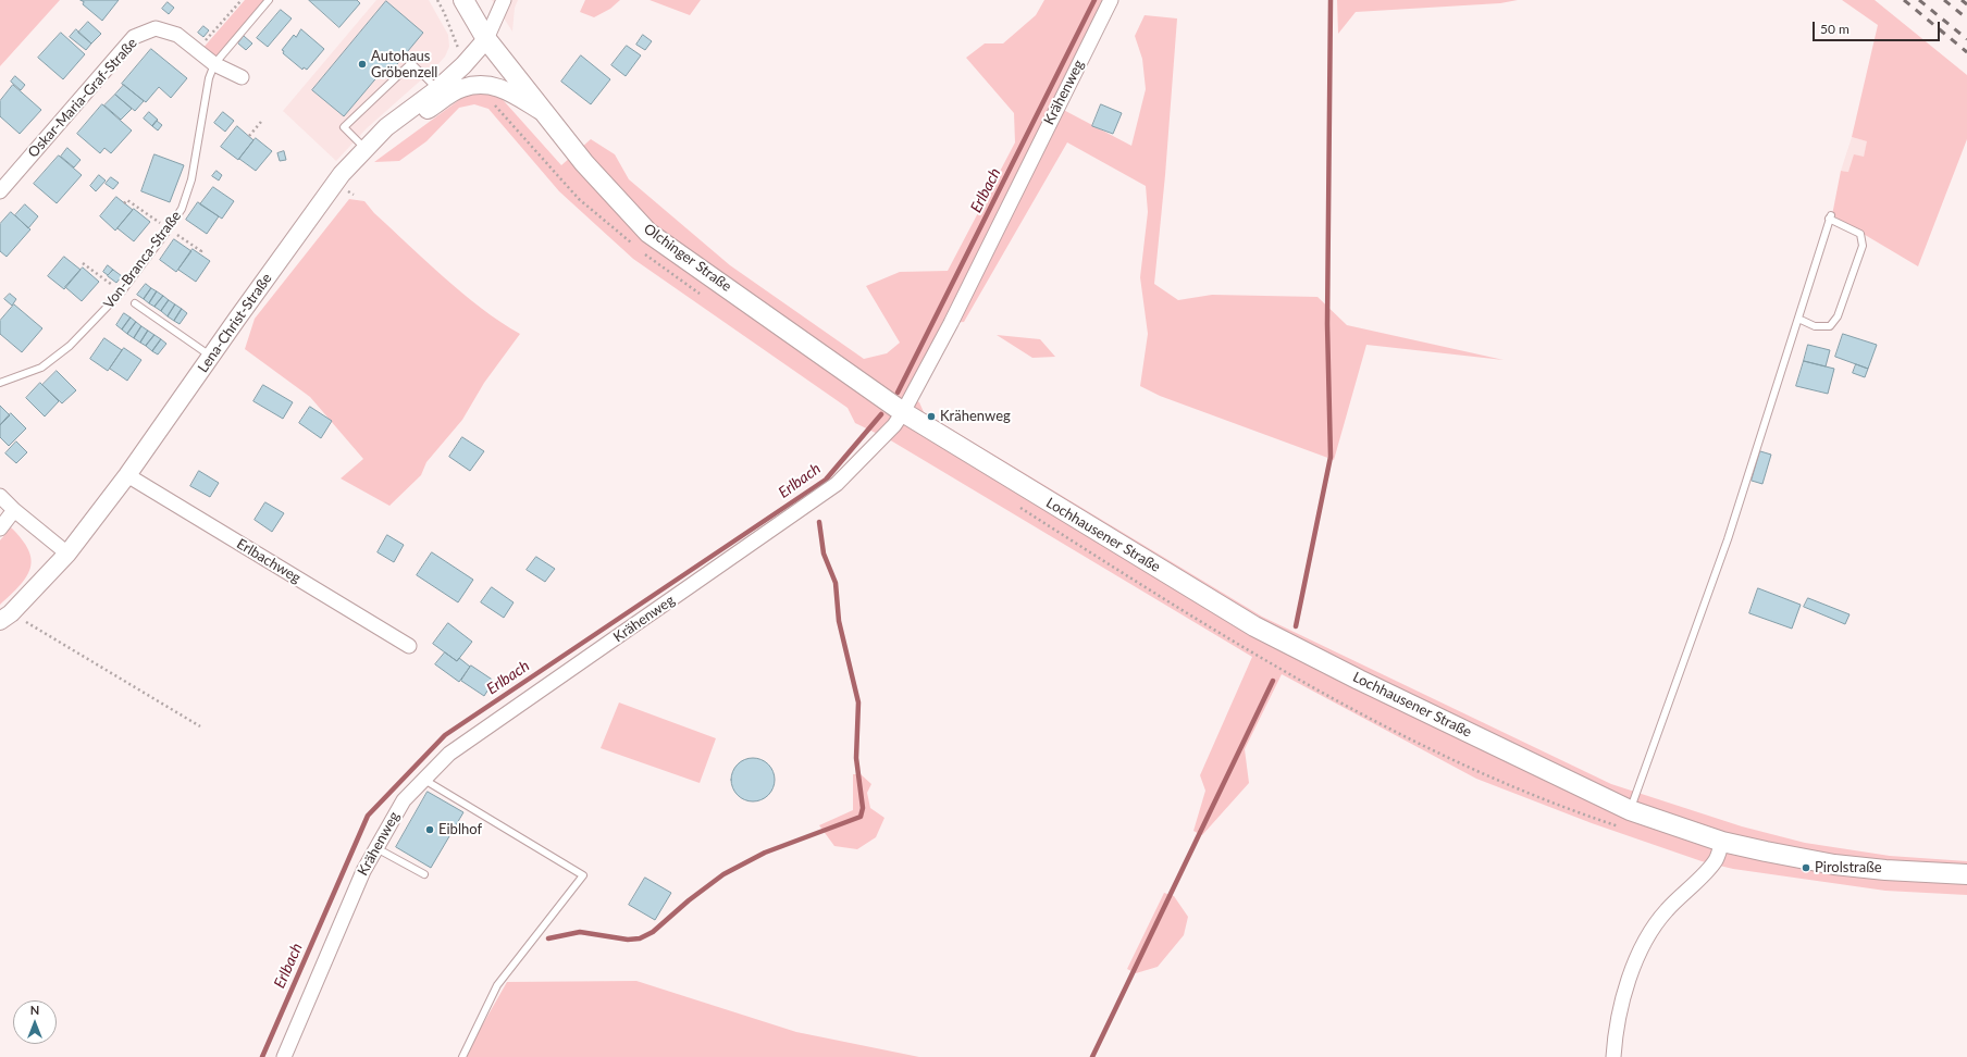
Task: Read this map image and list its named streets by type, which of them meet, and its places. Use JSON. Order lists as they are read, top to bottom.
{
  "streets": {
    "main road": ["Olchinger Straße", "Lochhausener Straße"],
    "street": [
      "Krähenweg",
      "Oskar-Maria-Graf-Straße",
      "Lena-Christ-Straße",
      "Erlbachweg"
    ],
    "lane": ["Von-Branca-Straße"]
  },
  "crossings": [
    ["Krähenweg", "Olchinger Straße"],
    ["Krähenweg", "Lochhausener Straße"],
    ["Oskar-Maria-Graf-Straße", "Von-Branca-Straße"],
    ["Olchinger Straße", "Lena-Christ-Straße"],
    ["Olchinger Straße", "Lochhausener Straße"],
    ["Lena-Christ-Straße", "Erlbachweg"]
  ],
  "water": ["Erlbach"],
  "places": [
    "Autohaus Gröbenzell",
    "Krähenweg",
    "Eiblhof",
    "Pirolstraße"
  ],
  "scale_bar": "50 m",
  "north": "top"
}
